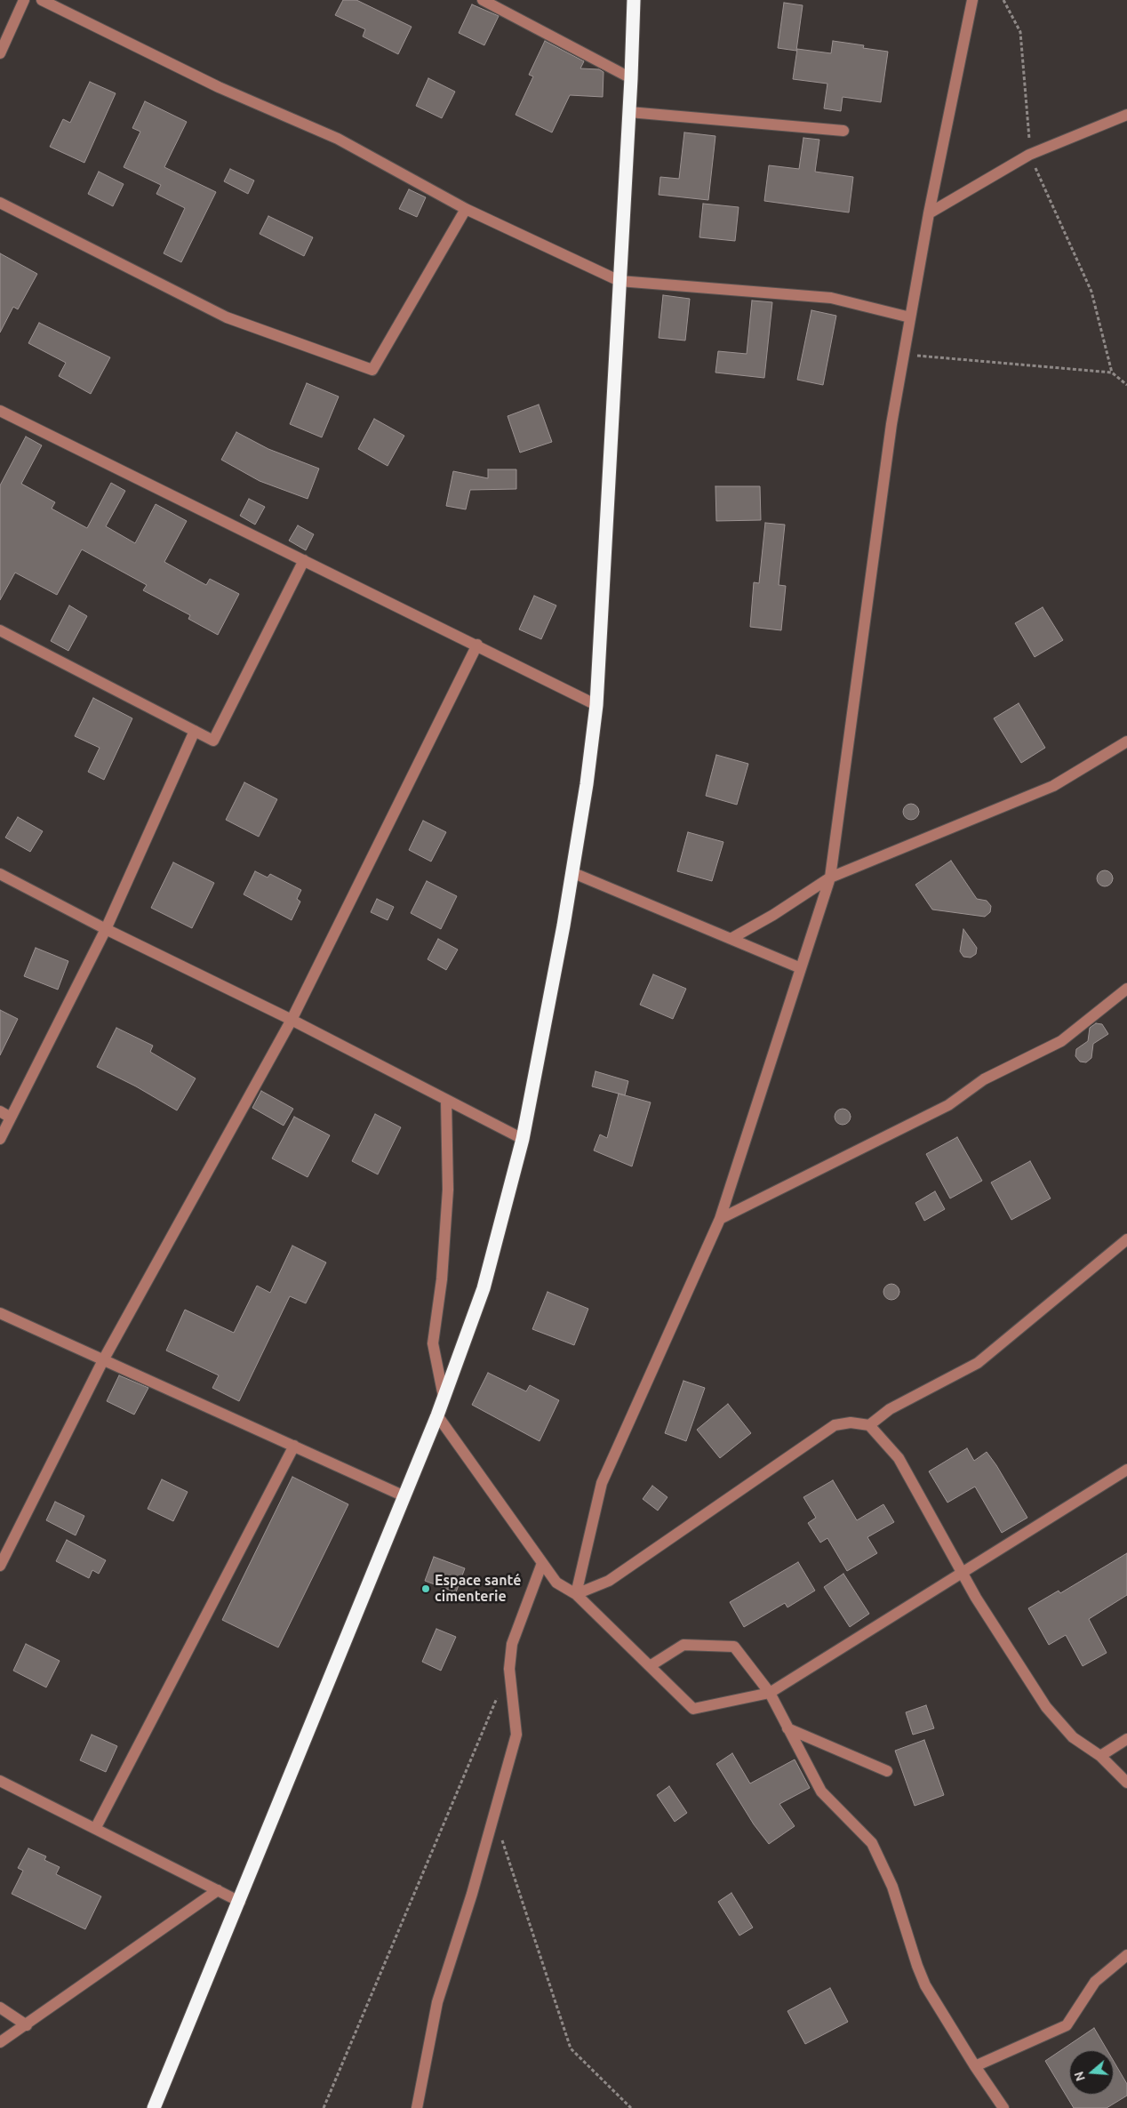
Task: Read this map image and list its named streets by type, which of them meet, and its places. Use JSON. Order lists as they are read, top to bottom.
{
  "places": ["Espace santé cimenterie"],
  "north": "left"
}
